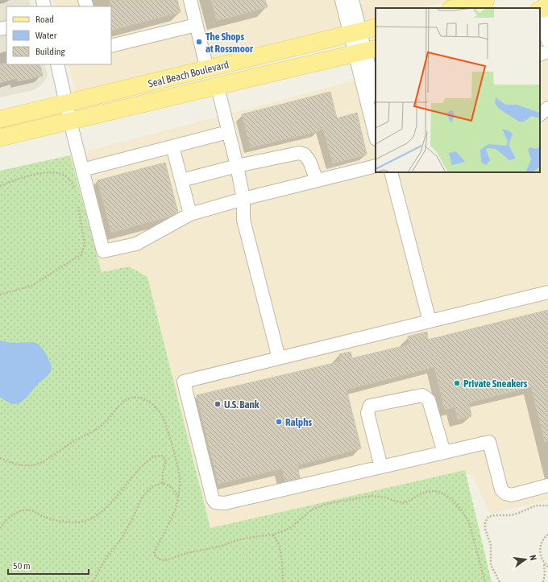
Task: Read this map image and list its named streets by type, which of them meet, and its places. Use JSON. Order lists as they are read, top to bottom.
{
  "streets": {
    "main road": ["Seal Beach Boulevard"]
  },
  "places": [
    "The Shops at Rossmoor",
    "Private Sneakers",
    "U.S. Bank",
    "Ralphs"
  ],
  "legend": ["Road", "Water", "Building"],
  "scale_bar": "50 m",
  "north": "right"
}
